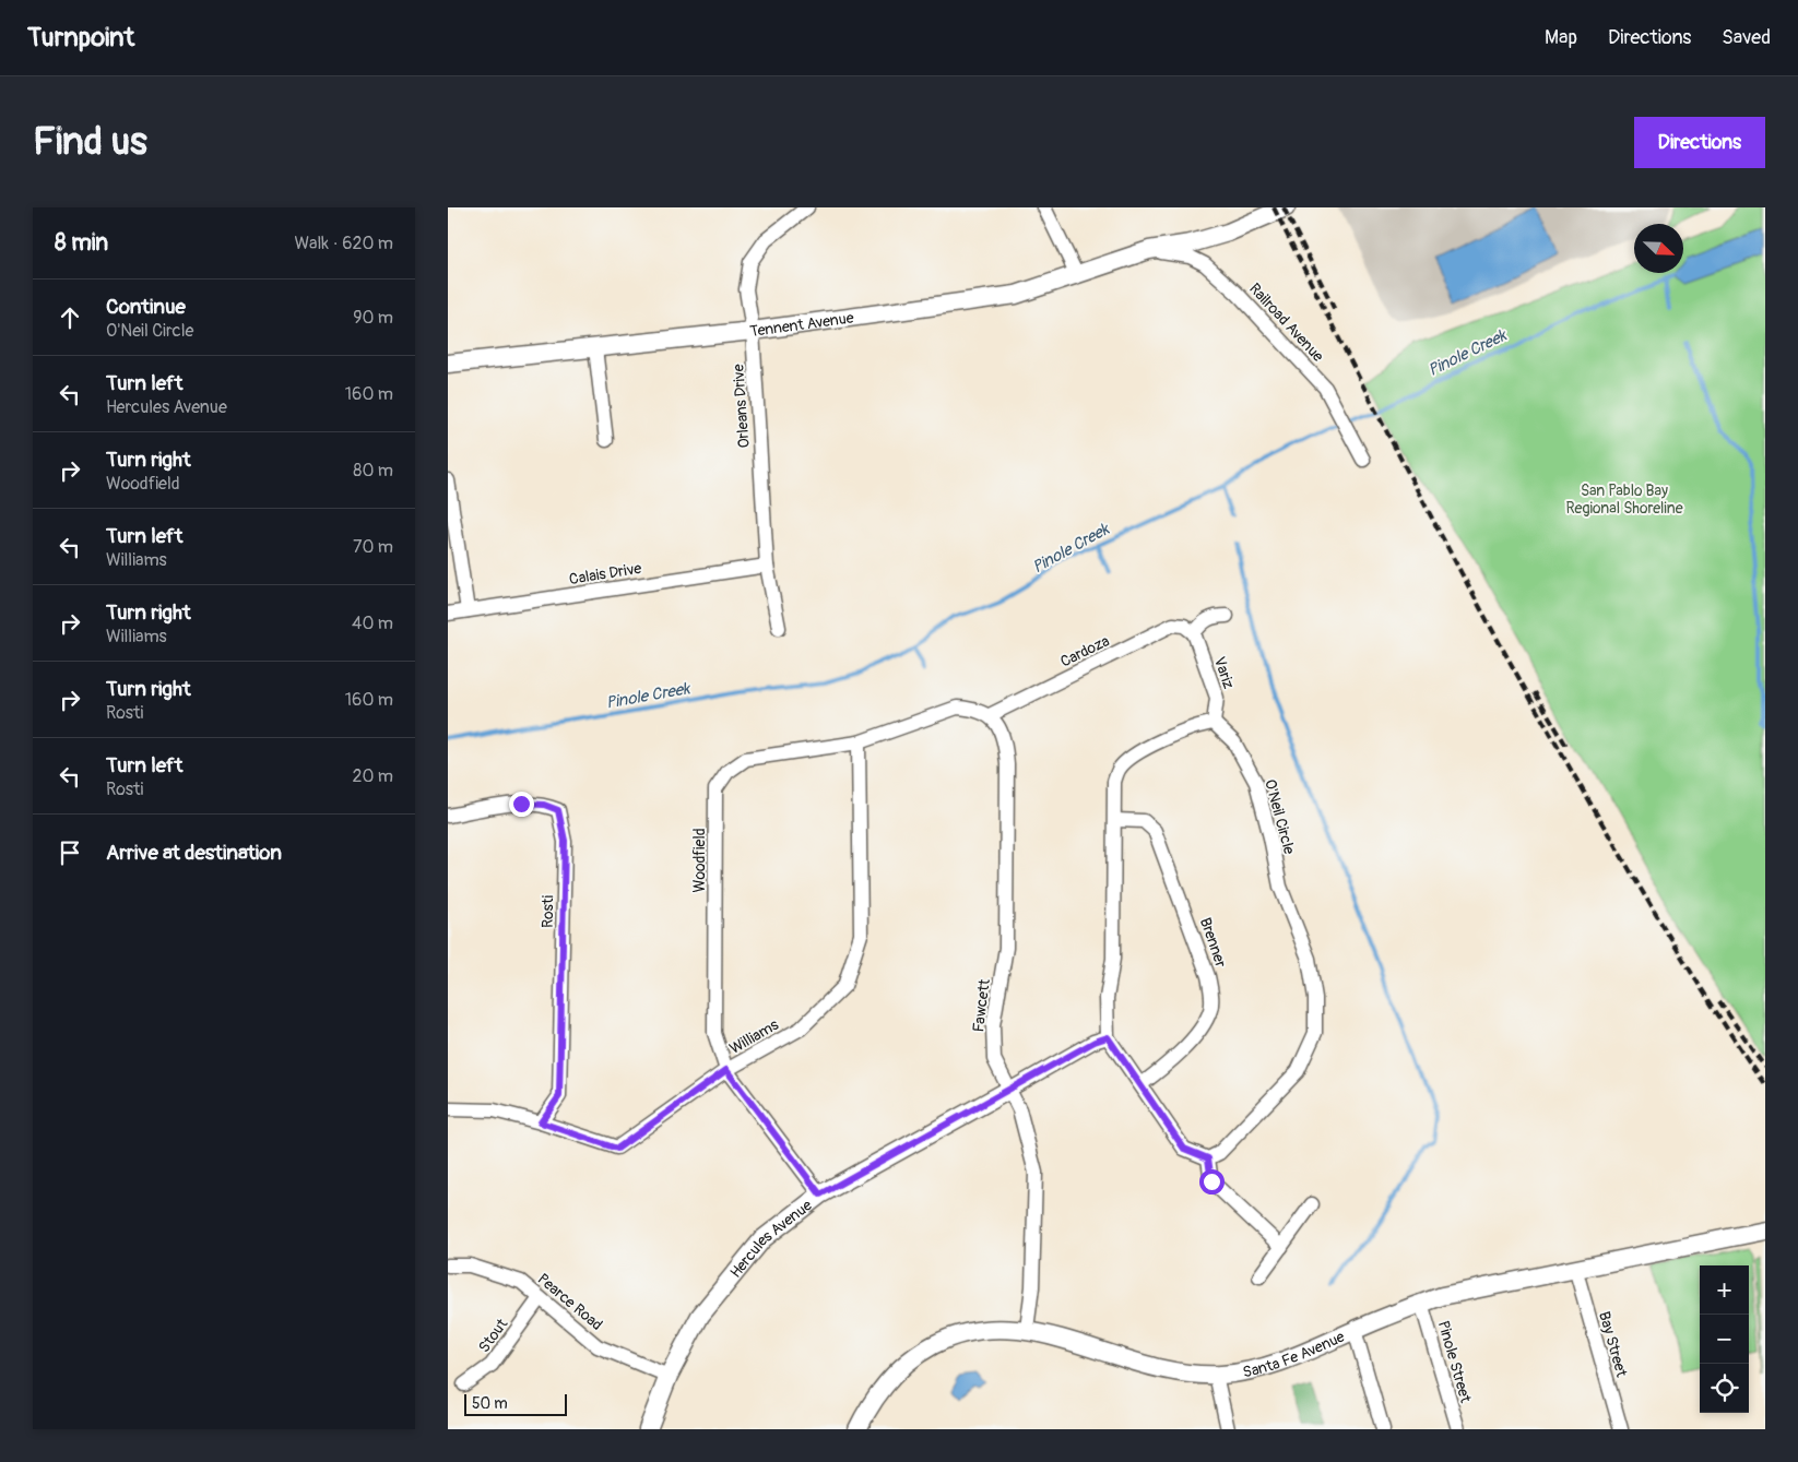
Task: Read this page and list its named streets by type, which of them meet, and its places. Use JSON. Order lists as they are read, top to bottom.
{
  "streets": {
    "street": [
      "Railroad Avenue",
      "Tennent Avenue",
      "Orleans Drive",
      "Calais Drive",
      "Cardoza",
      "Variz",
      "O'Neil Circle",
      "Woodfield",
      "Rosti",
      "Brenner",
      "Fawcett",
      "Williams",
      "Hercules Avenue",
      "Pearce Road",
      "Stout",
      "Bay Street",
      "Santa Fe Avenue",
      "Pinole Street"
    ]
  },
  "crossings": [
    ["Railroad Avenue", "Tennent Avenue"],
    ["Tennent Avenue", "Orleans Drive"],
    ["Orleans Drive", "Calais Drive"],
    ["Cardoza", "Variz"],
    ["Cardoza", "Woodfield"],
    ["Cardoza", "Fawcett"],
    ["Variz", "O'Neil Circle"],
    ["Woodfield", "Fawcett"],
    ["Woodfield", "Williams"],
    ["Woodfield", "Hercules Avenue"],
    ["Rosti", "Williams"],
    ["Fawcett", "Hercules Avenue"],
    ["Fawcett", "Santa Fe Avenue"],
    ["Hercules Avenue", "Pearce Road"],
    ["Pearce Road", "Stout"],
    ["Bay Street", "Santa Fe Avenue"],
    ["Santa Fe Avenue", "Pinole Street"]
  ],
  "water": ["Pinole Creek"],
  "parks": ["San Pablo Bay Regional Shoreline"],
  "scale_bar": "50 m",
  "north": "bottom right",
  "page": {
    "header": "Turnpoint",
    "nav": ["Map", "Directions", "Saved"],
    "buttons": "Directions",
    "title": "Find us",
    "heading": ["8 min", "Walk · 620 m"],
    "list": [
      ["Continue", "O'Neil Circle", "90 m"],
      ["Turn left", "Hercules Avenue", "160 m"],
      ["Turn right", "Woodfield", "80 m"],
      ["Turn left", "Williams", "70 m"],
      ["Turn right", "Williams", "40 m"],
      ["Turn right", "Rosti", "160 m"],
      ["Turn left", "Rosti", "20 m"],
      "Arrive at destination"
    ],
    "map_buttons": ["+", "−"],
    "scale": "50 m"
  }
}
